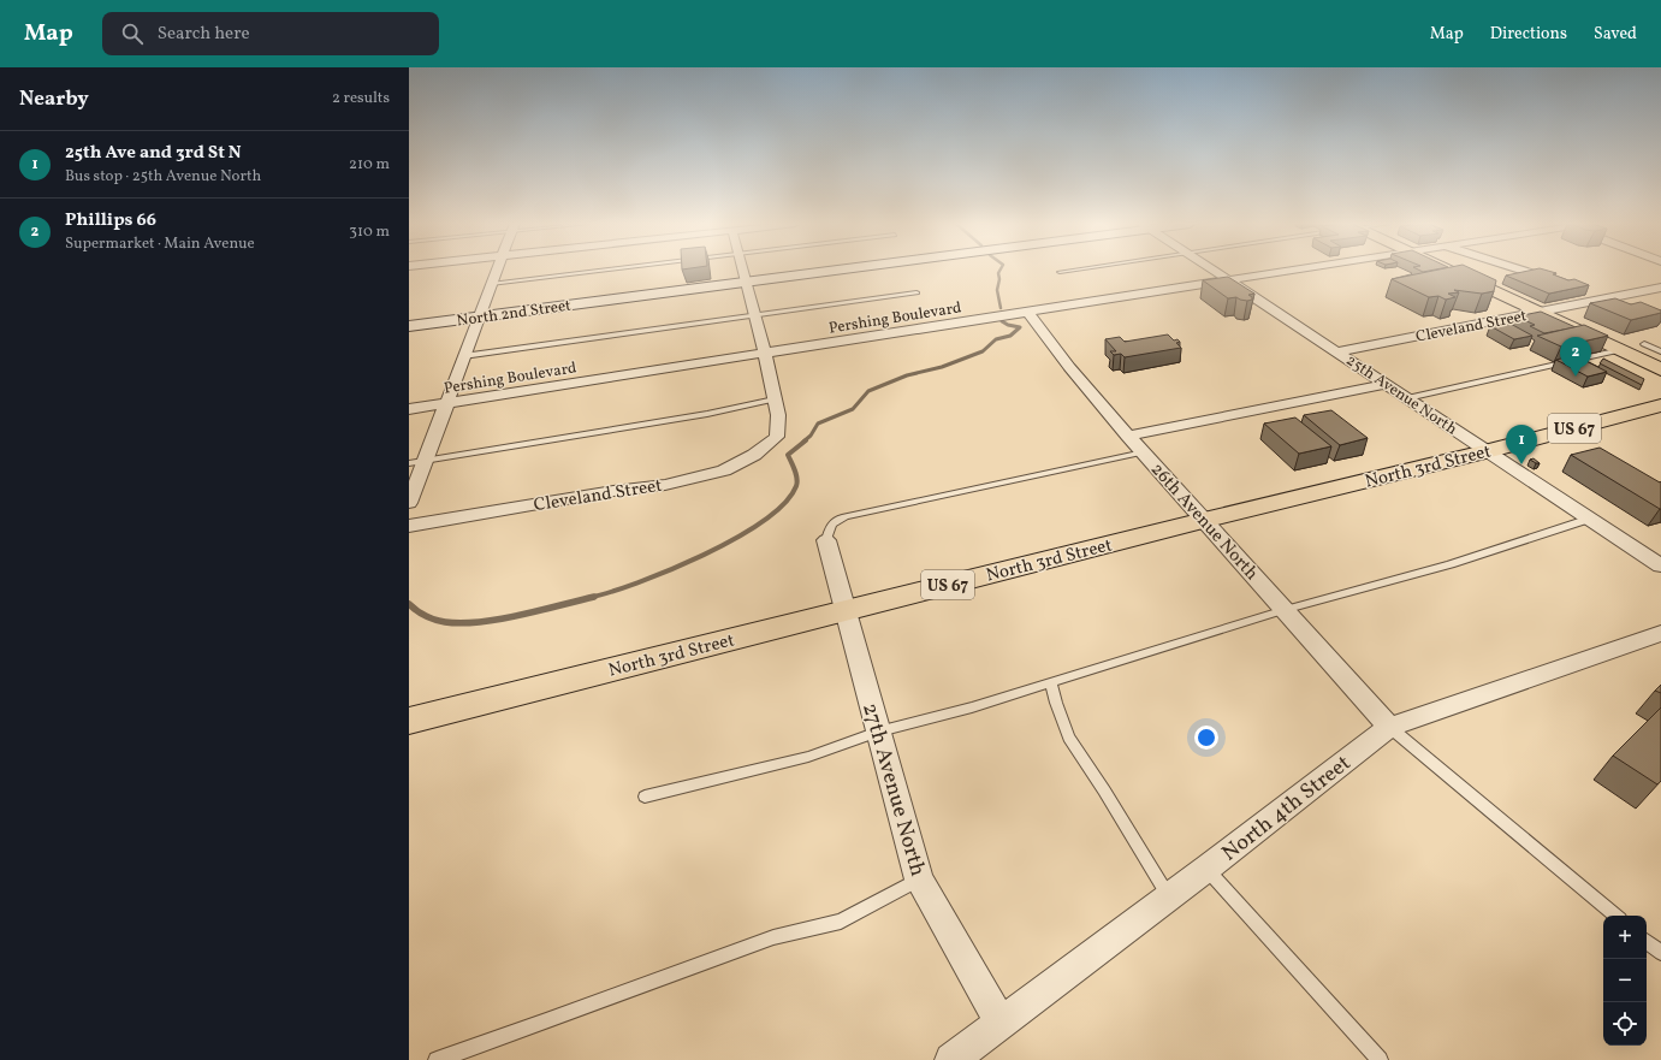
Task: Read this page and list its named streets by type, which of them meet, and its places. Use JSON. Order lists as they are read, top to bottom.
{
  "streets": {
    "main road": ["US 67", "North 3rd Street"],
    "street": [
      "North 2nd Street",
      "Pershing Boulevard",
      "Cleveland Street",
      "25th Avenue North",
      "26th Avenue North",
      "27th Avenue North",
      "North 4th Street"
    ]
  },
  "crossings": [
    ["Pershing Boulevard", "25th Avenue North"],
    ["Pershing Boulevard", "26th Avenue North"],
    ["Cleveland Street", "25th Avenue North"],
    ["25th Avenue North", "North 3rd Street"],
    ["North 3rd Street", "26th Avenue North"],
    ["North 3rd Street", "27th Avenue North"],
    ["26th Avenue North", "North 4th Street"],
    ["27th Avenue North", "North 4th Street"]
  ],
  "page": {
    "header": "Map",
    "search": "Search here",
    "nav": ["Map", "Directions", "Saved"],
    "heading": ["Nearby", "2 results"],
    "list": [
      {
        "mark": "1",
        "name": "25th Ave and 3rd St N",
        "note": "Bus stop · 25th Avenue North",
        "value": "210 m"
      },
      {
        "mark": "2",
        "name": "Phillips 66",
        "note": "Supermarket · Main Avenue",
        "value": "310 m"
      }
    ],
    "pins": ["2", "1"],
    "map_buttons": ["+", "−"]
  }
}
